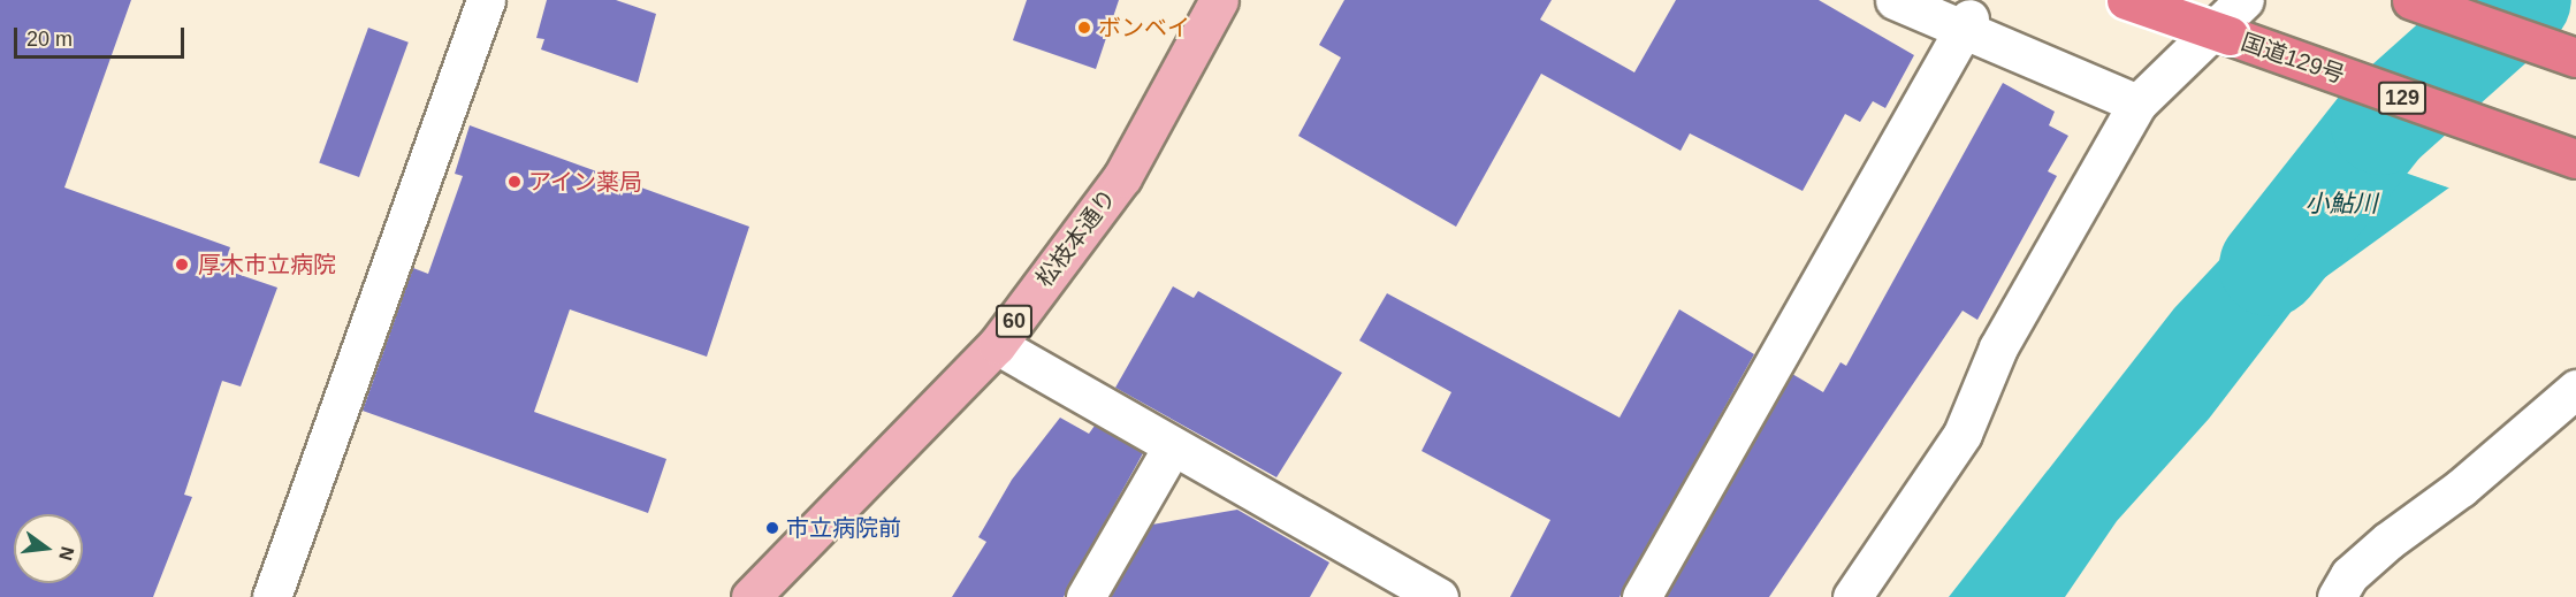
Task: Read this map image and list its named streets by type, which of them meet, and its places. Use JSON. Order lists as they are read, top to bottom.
{
  "streets": {
    "highway": ["国道129号", "129"],
    "main road": ["松枝本通り", "60"]
  },
  "water": ["小鮎川"],
  "places": [
    "ボンベイ",
    "アイン薬局",
    "厚木市立病院",
    "市立病院前"
  ],
  "scale_bar": "20 m",
  "north": "right"
}
